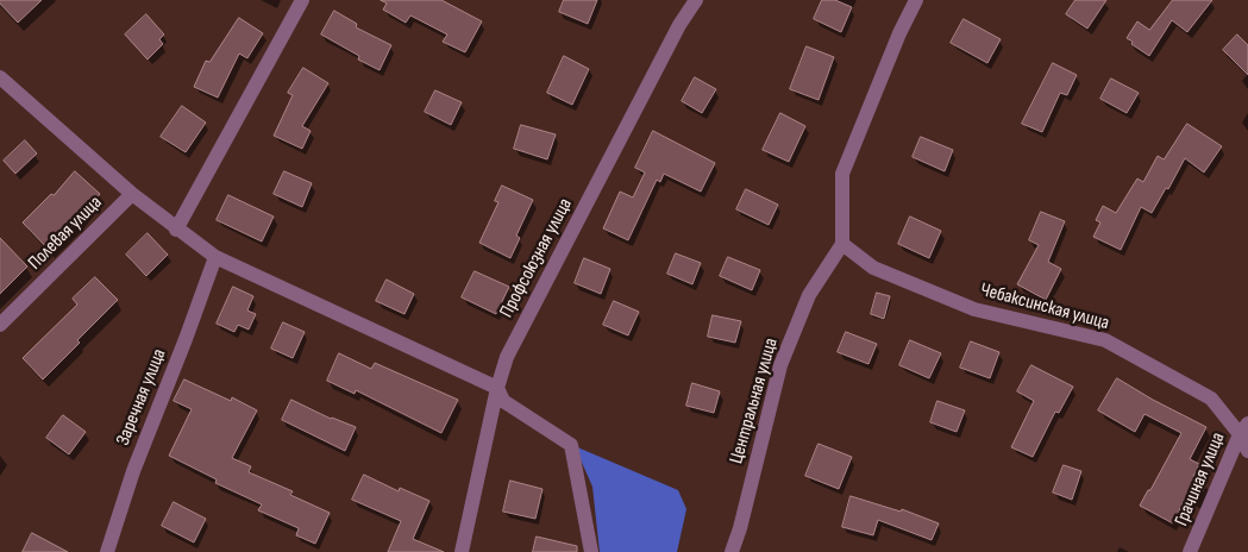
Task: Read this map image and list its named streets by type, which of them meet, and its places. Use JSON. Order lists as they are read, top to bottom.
{
  "streets": {
    "street": [
      "Полевая улица",
      "Профсоюзная улица",
      "Чебаксинская улица",
      "Заречная улица",
      "Центральная улица",
      "Грачиная улица"
    ]
  },
  "crossings": [
    ["Чебаксинская улица", "Центральная улица"],
    ["Чебаксинская улица", "Грачиная улица"]
  ]
}
